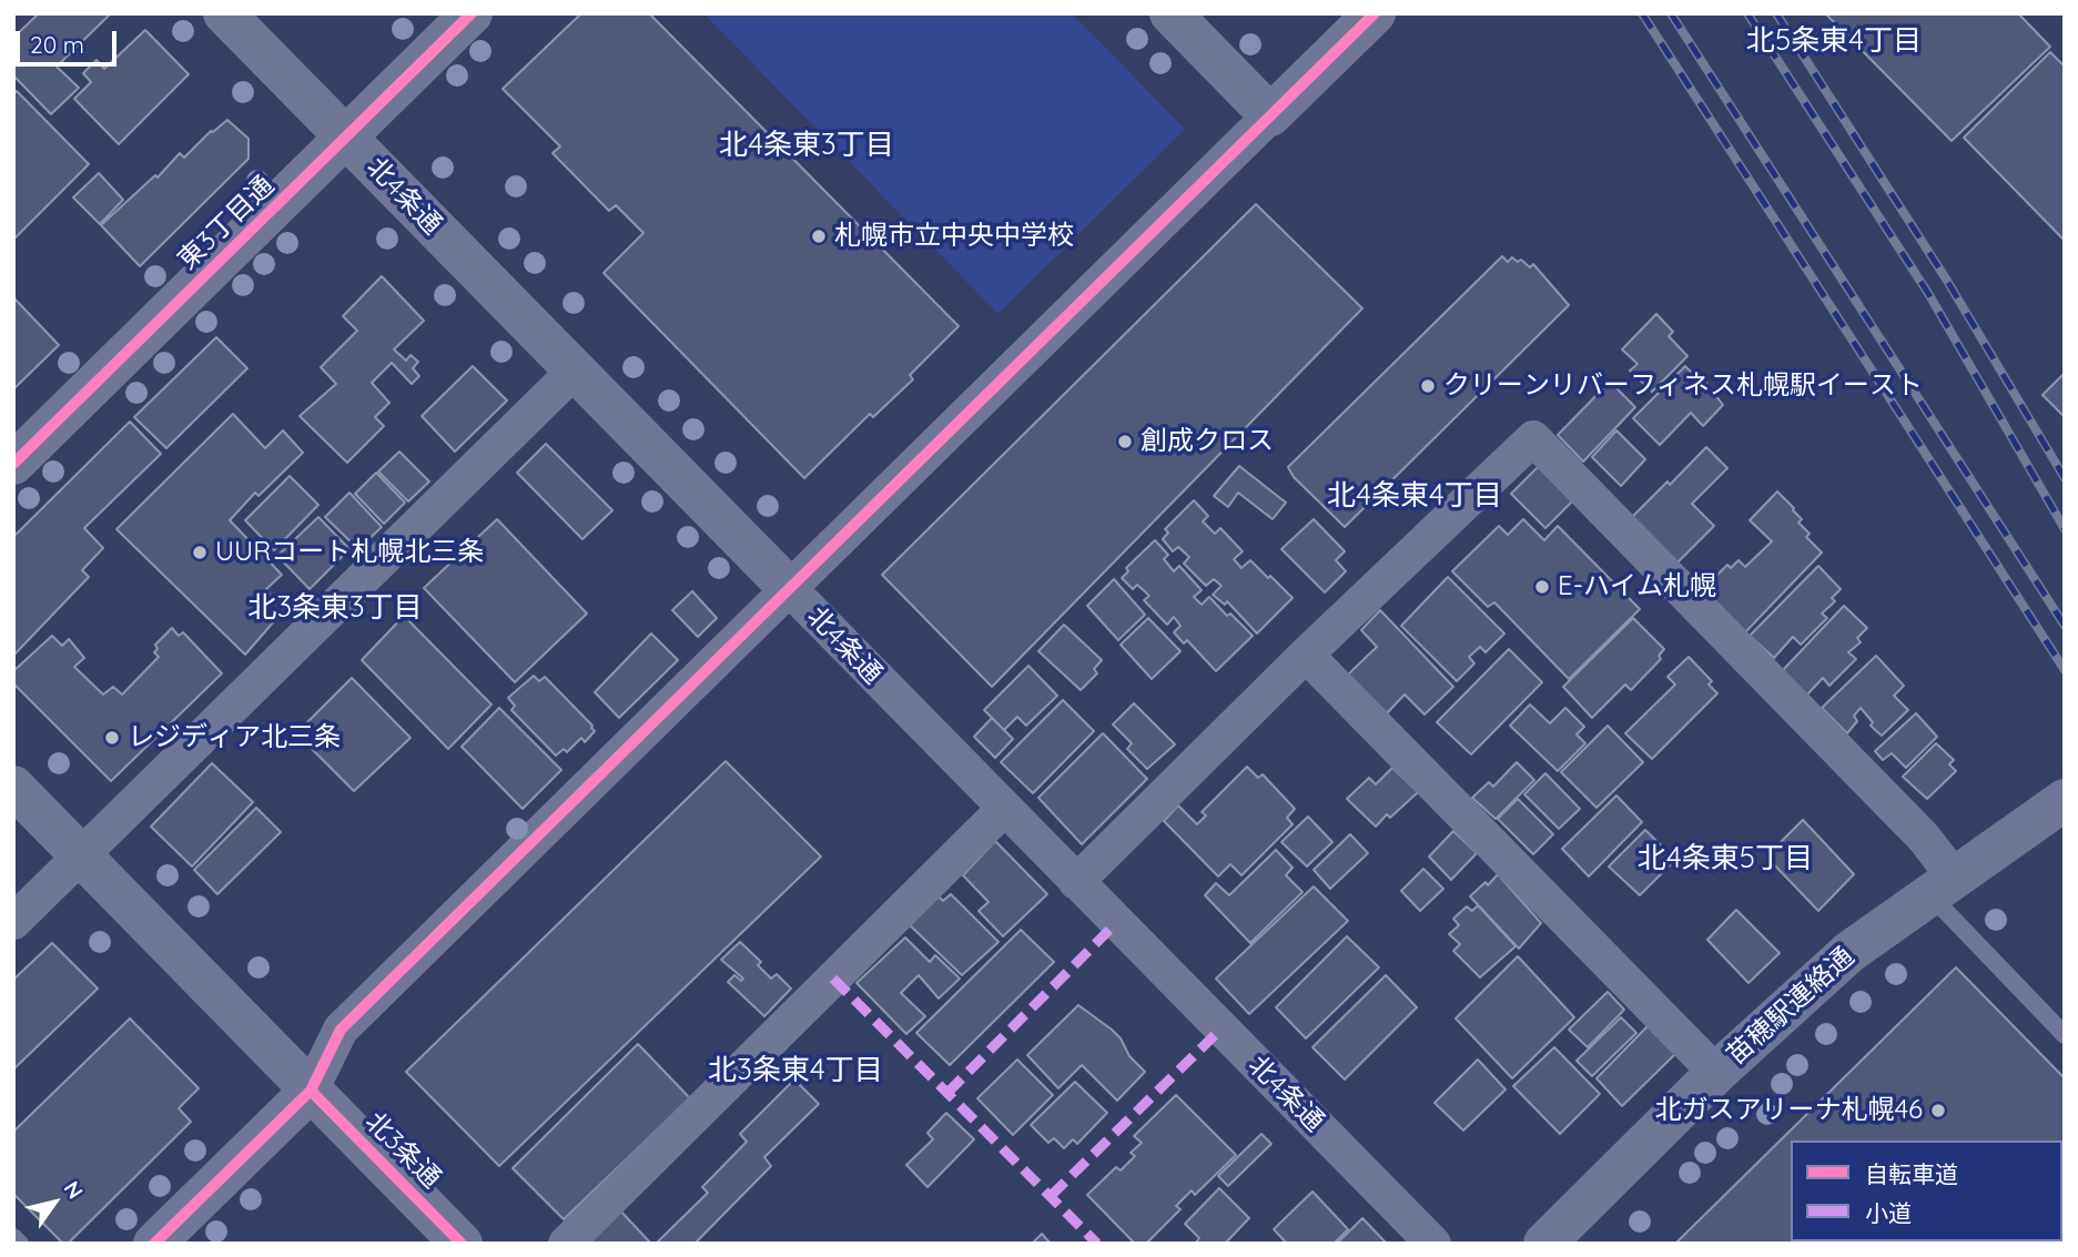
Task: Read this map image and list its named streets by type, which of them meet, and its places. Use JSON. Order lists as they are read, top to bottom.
{
  "streets": {
    "street": [
      "北4条通",
      "東3丁目通",
      "苗穂駅連絡通",
      "北3条通"
    ]
  },
  "crossings": [
    ["北4条通", "東3丁目通"]
  ],
  "districts": [
    "北5条東4丁目",
    "北4条東3丁目",
    "北4条東4丁目",
    "北3条東3丁目",
    "北4条東5丁目",
    "北3条東4丁目"
  ],
  "places": [
    "札幌市立中央中学校",
    "クリーンリバーフィネス札幌駅イースト",
    "創成クロス",
    "UURコート札幌北三条",
    "E-ハイム札幌",
    "レジディア北三条",
    "北ガスアリーナ札幌46"
  ],
  "legend": ["自転車道", "小道"],
  "scale_bar": "20 m",
  "north": "top right"
}
